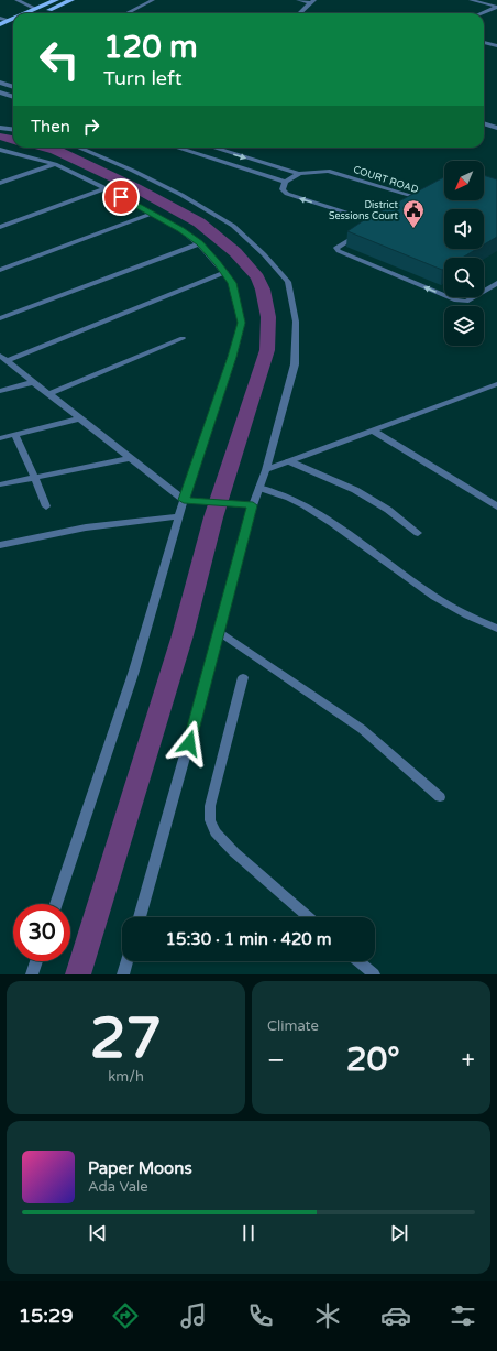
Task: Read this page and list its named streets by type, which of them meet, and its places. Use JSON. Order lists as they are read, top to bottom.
{
  "streets": {
    "street": ["COURT ROAD"]
  },
  "places": {
    "public building": ["District Sessions Court"]
  },
  "north": "bottom left",
  "page": {
    "turn": ["120 m", "Turn left"],
    "then": "Then",
    "limit": "30",
    "trip": "15:30 · 1 min · 420 m",
    "tile": [
      ["27", "km/h"],
      "Climate"
    ],
    "heat": ["−", "20°", "+"],
    "song": ["Paper Moons", "Ada Vale"],
    "tabs": "15:29"
  }
}
